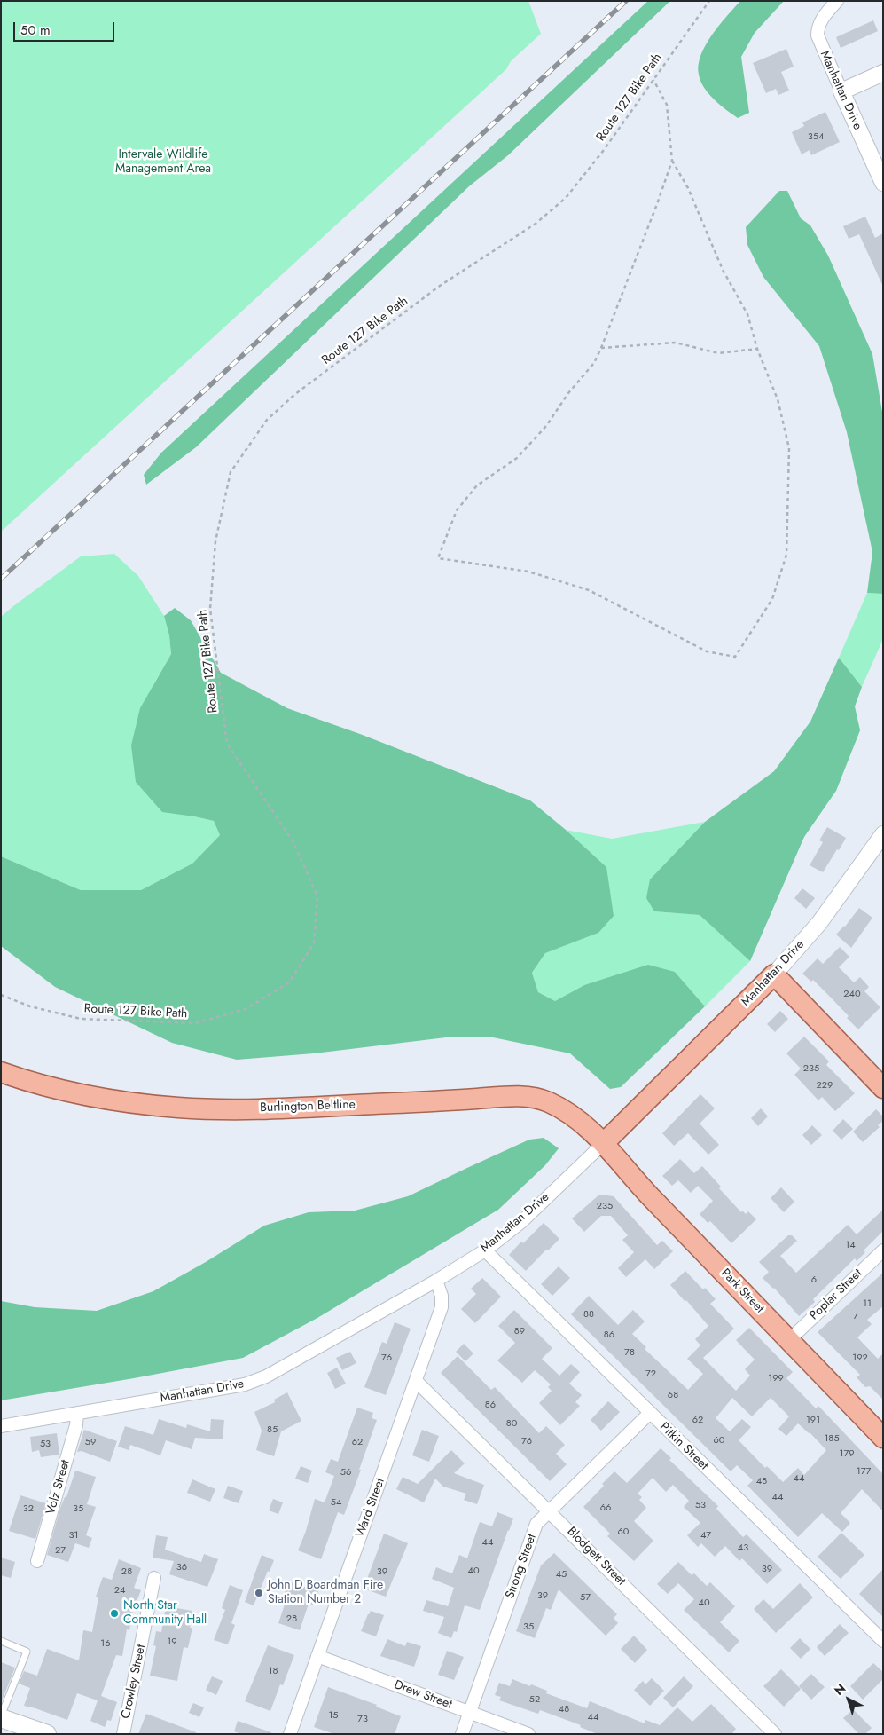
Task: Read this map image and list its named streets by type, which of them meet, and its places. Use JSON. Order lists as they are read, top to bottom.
{
  "streets": {
    "main road": ["Manhattan Drive", "Burlington Beltline", "Park Street"],
    "street": [
      "Poplar Street",
      "Pitkin Street",
      "Volz Street",
      "Ward Street",
      "Blodgett Street",
      "Strong Street",
      "Crowley Street",
      "Drew Street"
    ],
    "path": ["Route 127 Bike Path"]
  },
  "crossings": [
    ["Manhattan Drive", "Burlington Beltline"],
    ["Manhattan Drive", "Park Street"],
    ["Manhattan Drive", "Pitkin Street"],
    ["Manhattan Drive", "Volz Street"],
    ["Manhattan Drive", "Ward Street"],
    ["Burlington Beltline", "Park Street"],
    ["Park Street", "Poplar Street"],
    ["Pitkin Street", "Strong Street"],
    ["Ward Street", "Blodgett Street"],
    ["Ward Street", "Drew Street"],
    ["Blodgett Street", "Strong Street"],
    ["Strong Street", "Drew Street"]
  ],
  "parks": ["Intervale Wildlife Management Area"],
  "places": ["John D Boardman Fire Station Number 2", "North Star Community Hall"],
  "house_numbers": [
    "354",
    "240",
    "235",
    "229",
    "235",
    "14",
    "6",
    "11",
    "88",
    "7",
    "89",
    "86",
    "78",
    "76",
    "192",
    "72",
    "199",
    "68",
    "86",
    "62",
    "191",
    "80",
    "85",
    "185",
    "60",
    "76",
    "59",
    "62",
    "53",
    "179",
    "177",
    "56",
    "44",
    "48",
    "44",
    "54",
    "53",
    "66",
    "32",
    "35",
    "60",
    "31",
    "47",
    "44",
    "43",
    "27",
    "36",
    "39",
    "40",
    "28",
    "39",
    "45",
    "24",
    "39",
    "57",
    "40",
    "28",
    "35",
    "19",
    "16",
    "18",
    "52",
    "48",
    "15",
    "44",
    "73"
  ],
  "scale_bar": "50 m",
  "north": "top left"
}
